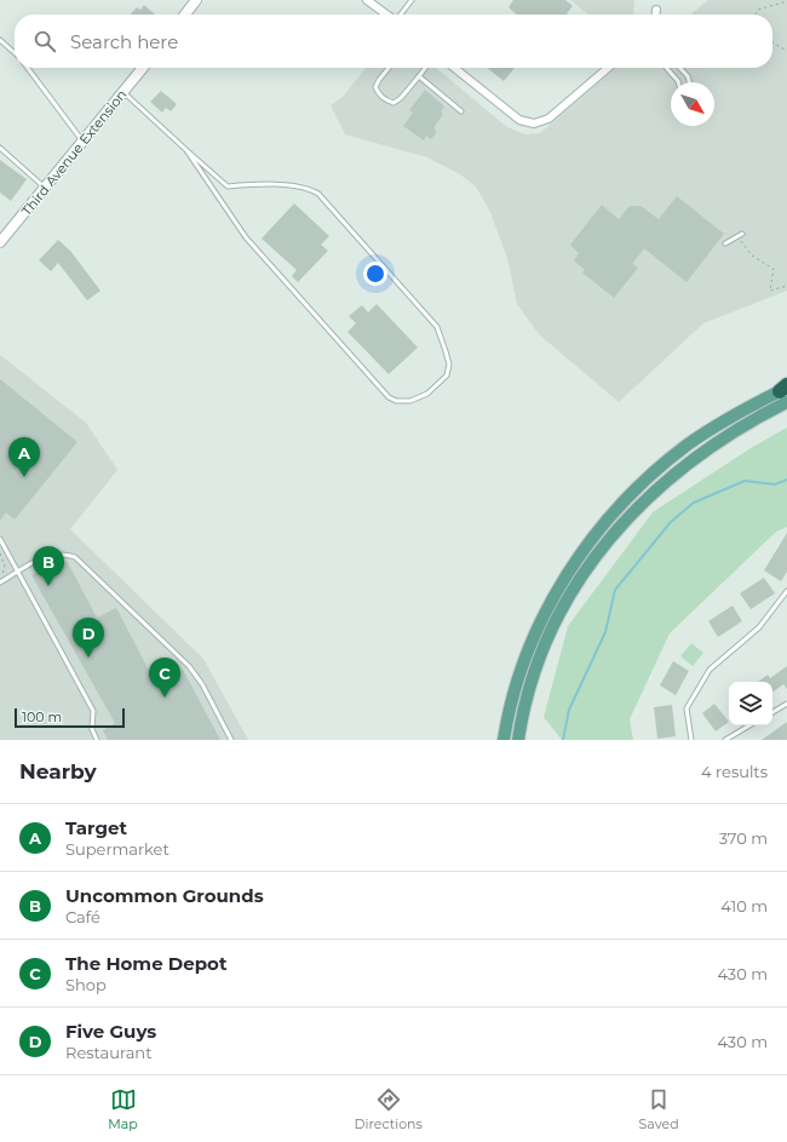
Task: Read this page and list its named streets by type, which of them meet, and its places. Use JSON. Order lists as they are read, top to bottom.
{
  "streets": {
    "street": ["Third Avenue Extension"]
  },
  "scale_bar": "100 m",
  "north": "bottom right",
  "page": {
    "search": "Search here",
    "pins": [
      "A",
      "B",
      "D",
      "C"
    ],
    "scale": "100 m",
    "heading": ["Nearby", "4 results"],
    "list": [
      {
        "mark": "A",
        "name": "Target",
        "note": "Supermarket",
        "value": "370 m"
      },
      {
        "mark": "B",
        "name": "Uncommon Grounds",
        "note": "Café",
        "value": "410 m"
      },
      {
        "mark": "C",
        "name": "The Home Depot",
        "note": "Shop",
        "value": "430 m"
      },
      {
        "mark": "D",
        "name": "Five Guys",
        "note": "Restaurant",
        "value": "430 m"
      }
    ],
    "nav": ["Map", "Directions", "Saved"]
  }
}
